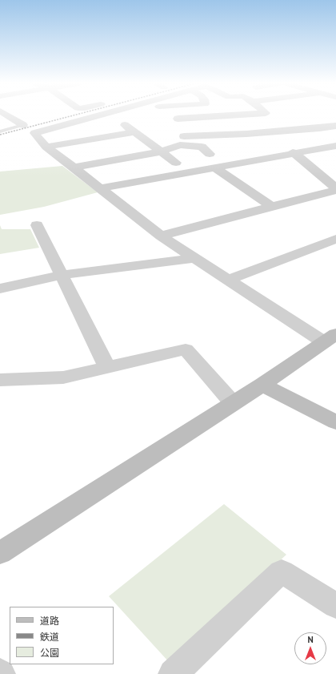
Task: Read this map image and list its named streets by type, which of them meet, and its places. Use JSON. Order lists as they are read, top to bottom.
{
  "legend": ["道路", "鉄道", "公園"],
  "north": "top"
}
